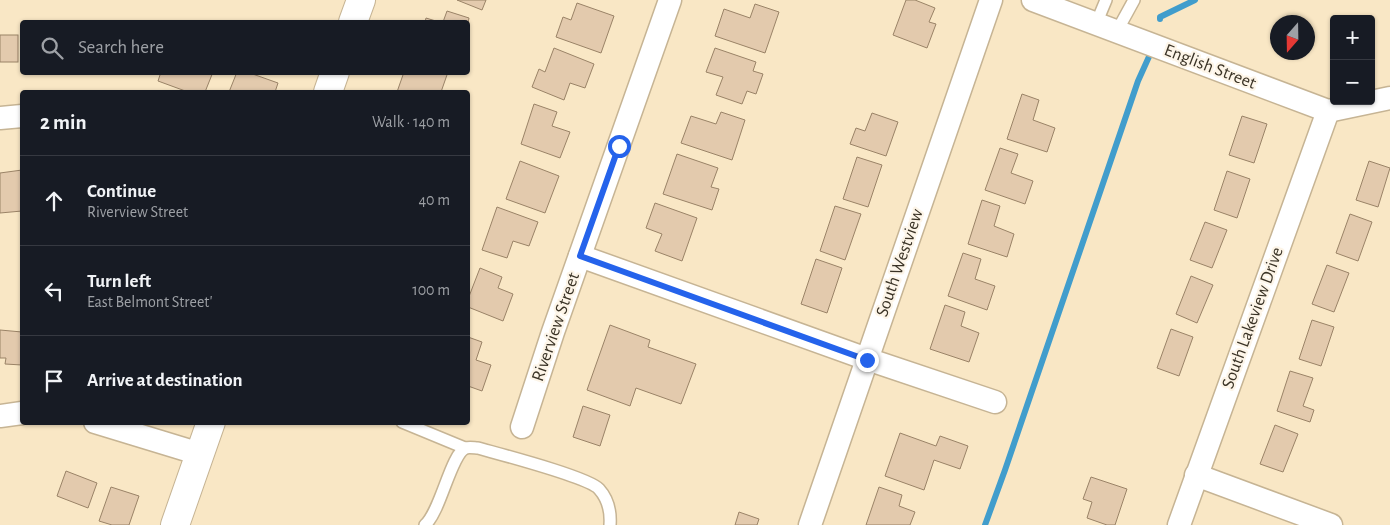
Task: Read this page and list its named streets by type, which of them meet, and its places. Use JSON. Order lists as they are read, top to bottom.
{
  "streets": {
    "street": [
      "English Street",
      "South Westview",
      "South Lakeview Drive",
      "Riverview Street"
    ]
  },
  "crossings": [
    ["English Street", "South Lakeview Drive"]
  ],
  "north": "bottom",
  "page": {
    "map_buttons": ["+", "−"],
    "search": "Search here",
    "heading": ["2 min", "Walk · 140 m"],
    "list": [
      ["Continue", "Riverview Street", "40 m"],
      ["Turn left", "East Belmont Street'", "100 m"],
      "Arrive at destination"
    ]
  }
}
